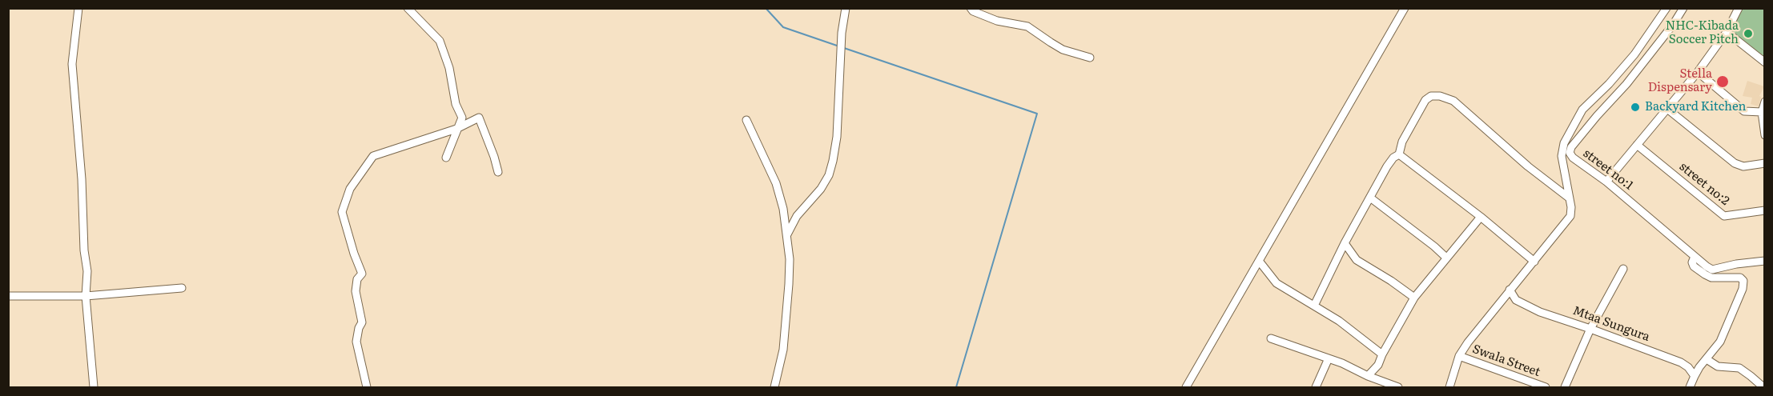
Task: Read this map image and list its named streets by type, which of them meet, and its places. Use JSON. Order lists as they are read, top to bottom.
{
  "streets": {
    "street": [
      "street no:1",
      "street no:2",
      "Mtaa Sungura",
      "Swala Street"
    ]
  },
  "places": ["NHC-Kibada Soccer Pitch", "Stella Dispensary", "Backyard Kitchen"]
}
